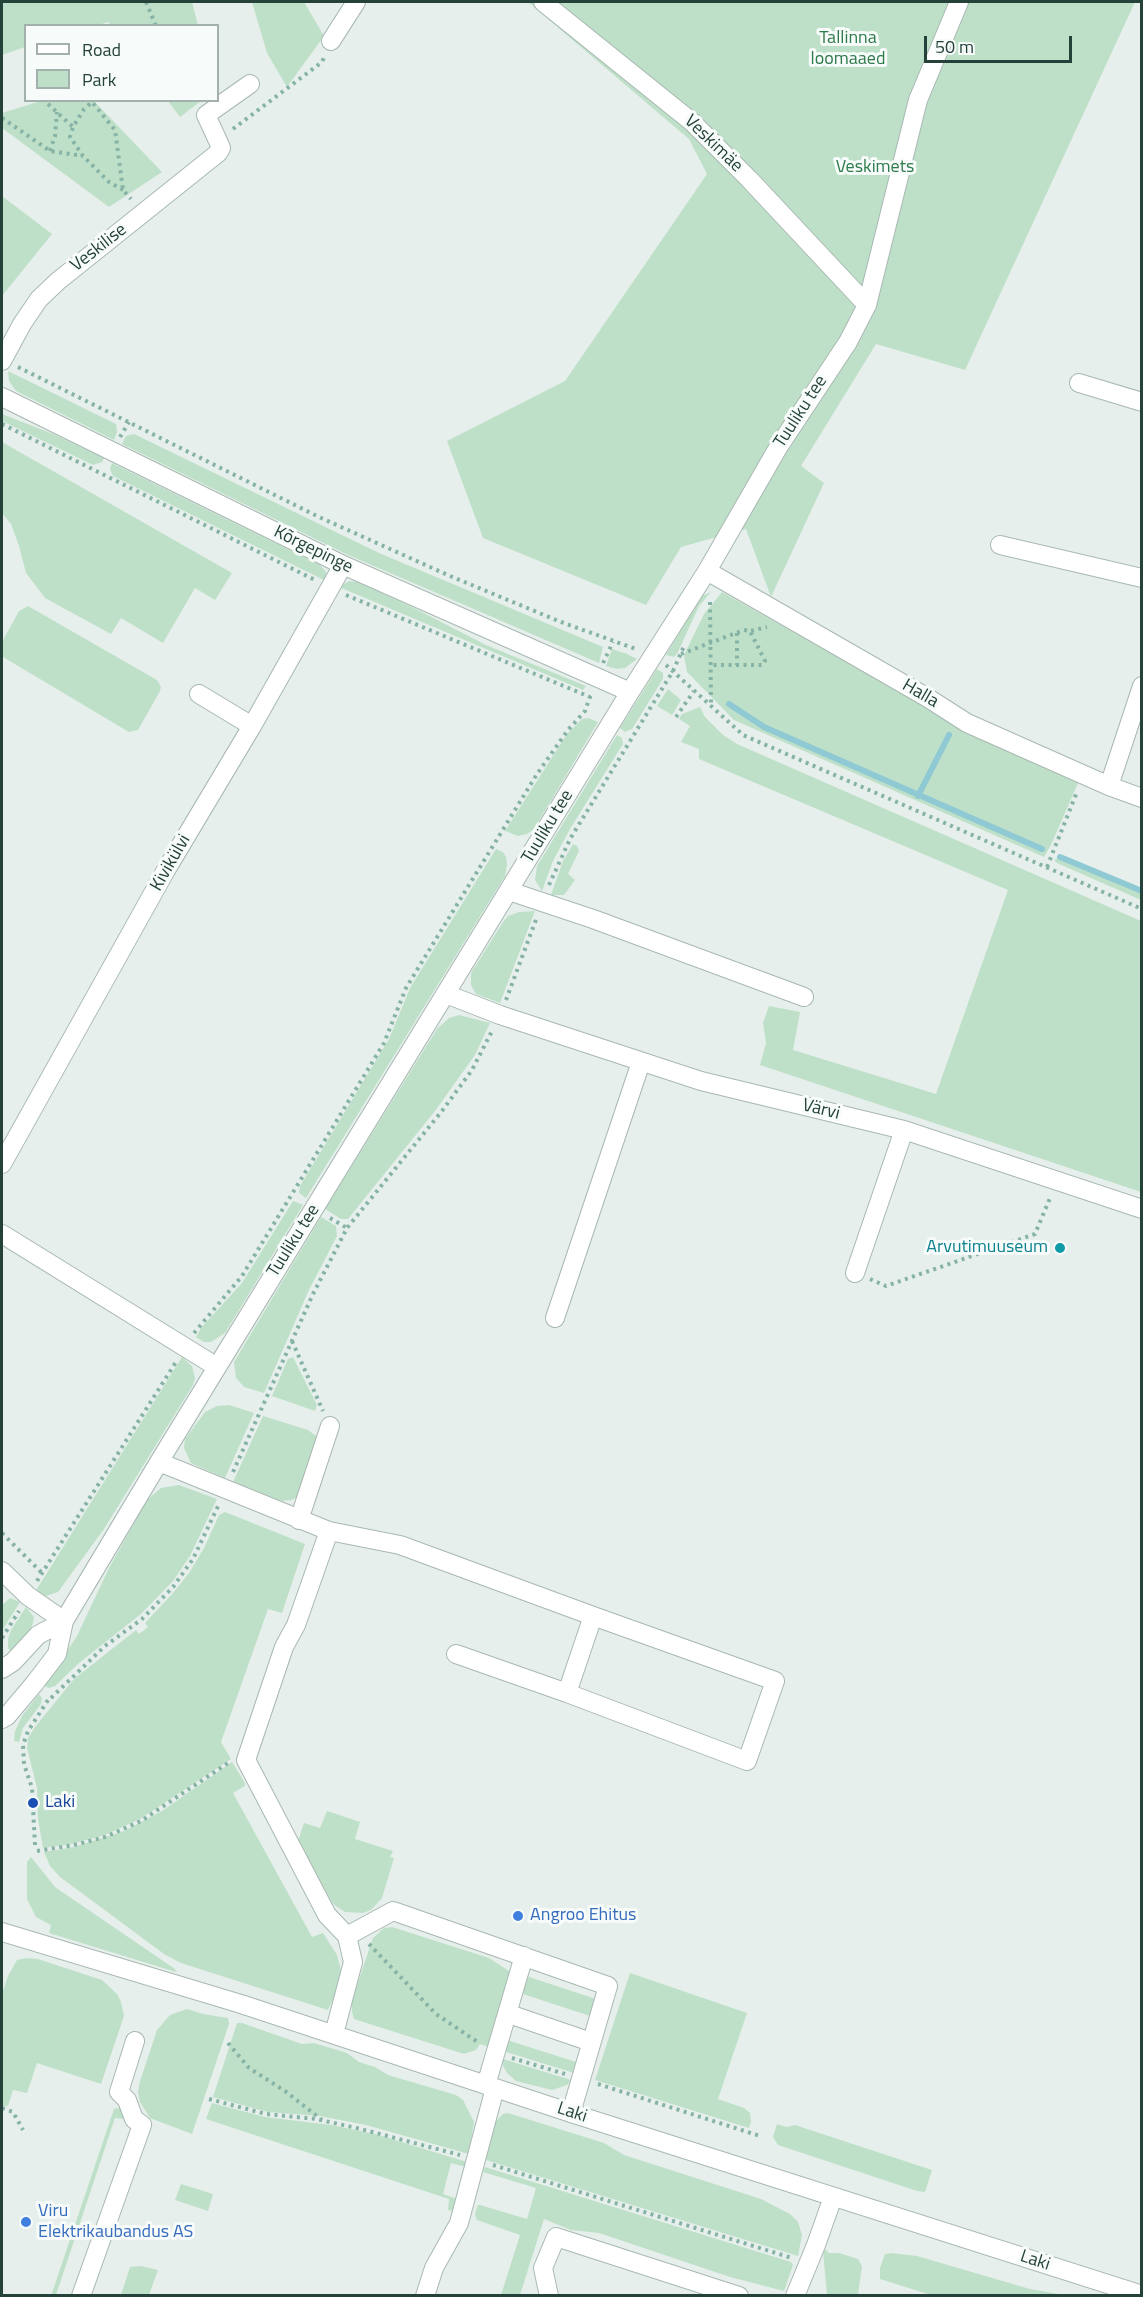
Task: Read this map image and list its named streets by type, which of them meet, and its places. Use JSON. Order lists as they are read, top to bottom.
{
  "streets": {
    "street": [
      "Veskimäe",
      "Veskilise",
      "Tuuliku tee",
      "Kõrgepinge",
      "Halla",
      "Kivikülvi",
      "Värvi",
      "Laki"
    ]
  },
  "crossings": [
    ["Veskimäe", "Tuuliku tee"],
    ["Tuuliku tee", "Kõrgepinge"],
    ["Tuuliku tee", "Halla"],
    ["Tuuliku tee", "Värvi"],
    ["Kõrgepinge", "Kivikülvi"]
  ],
  "parks": ["Tallinna loomaaed", "Veskimets"],
  "places": [
    "Arvutimuuseum",
    "Laki",
    "Angroo Ehitus",
    "Viru Elektrikaubandus AS"
  ],
  "legend": ["Road", "Park"],
  "scale_bar": "50 m"
}
